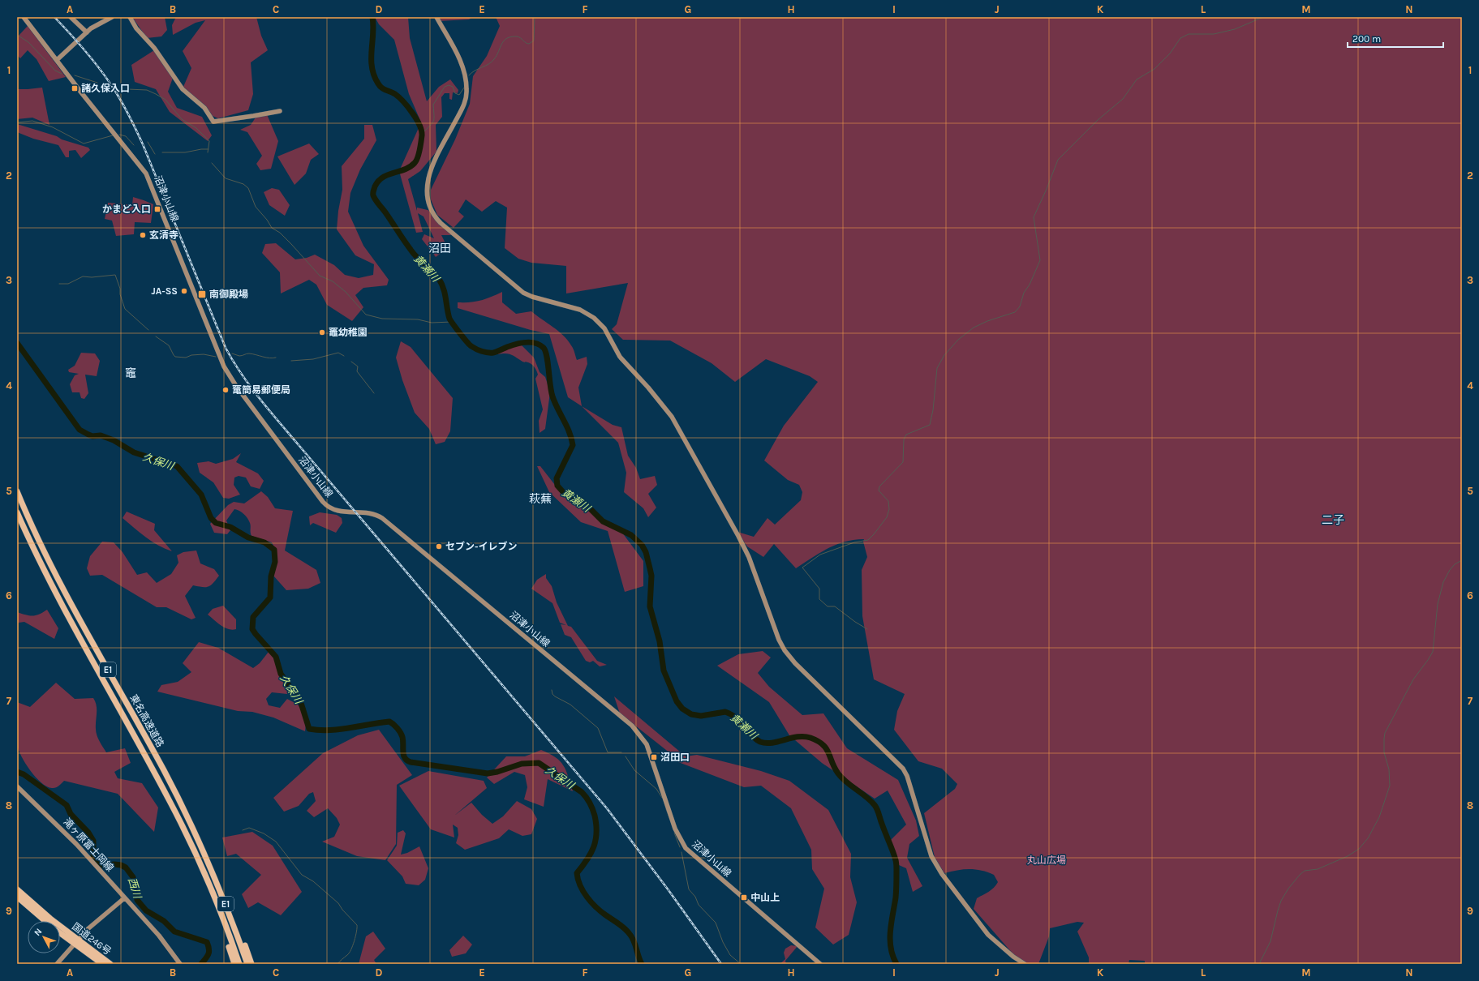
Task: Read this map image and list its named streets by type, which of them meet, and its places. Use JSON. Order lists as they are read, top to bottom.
{
  "streets": {
    "highway": ["E1", "東名高速道路", "国道246号"],
    "street": ["沼津小山線", "滝ヶ原富士岡線"]
  },
  "districts": [
    "沼田",
    "竈",
    "萩蕪",
    "二子"
  ],
  "water": ["黄瀬川", "久保川", "西川"],
  "parks": ["丸山広場"],
  "places": {
    "transit": [
      "諸久保入口",
      "かまど入口",
      "南御殿場",
      "沼田口",
      "中山上"
    ],
    "other": [
      "玄清寺",
      "JA-SS",
      "竈幼稚園",
      "竃簡易郵便局",
      "セブン-イレブン"
    ]
  },
  "scale_bar": "200 m",
  "north": "top left",
  "grid": {
    "columns": [
      "A",
      "B",
      "C",
      "D",
      "E",
      "F",
      "G",
      "H",
      "I",
      "J",
      "K",
      "L",
      "M",
      "N"
    ],
    "rows": [
      "1",
      "2",
      "3",
      "4",
      "5",
      "6",
      "7",
      "8",
      "9"
    ]
  }
}
